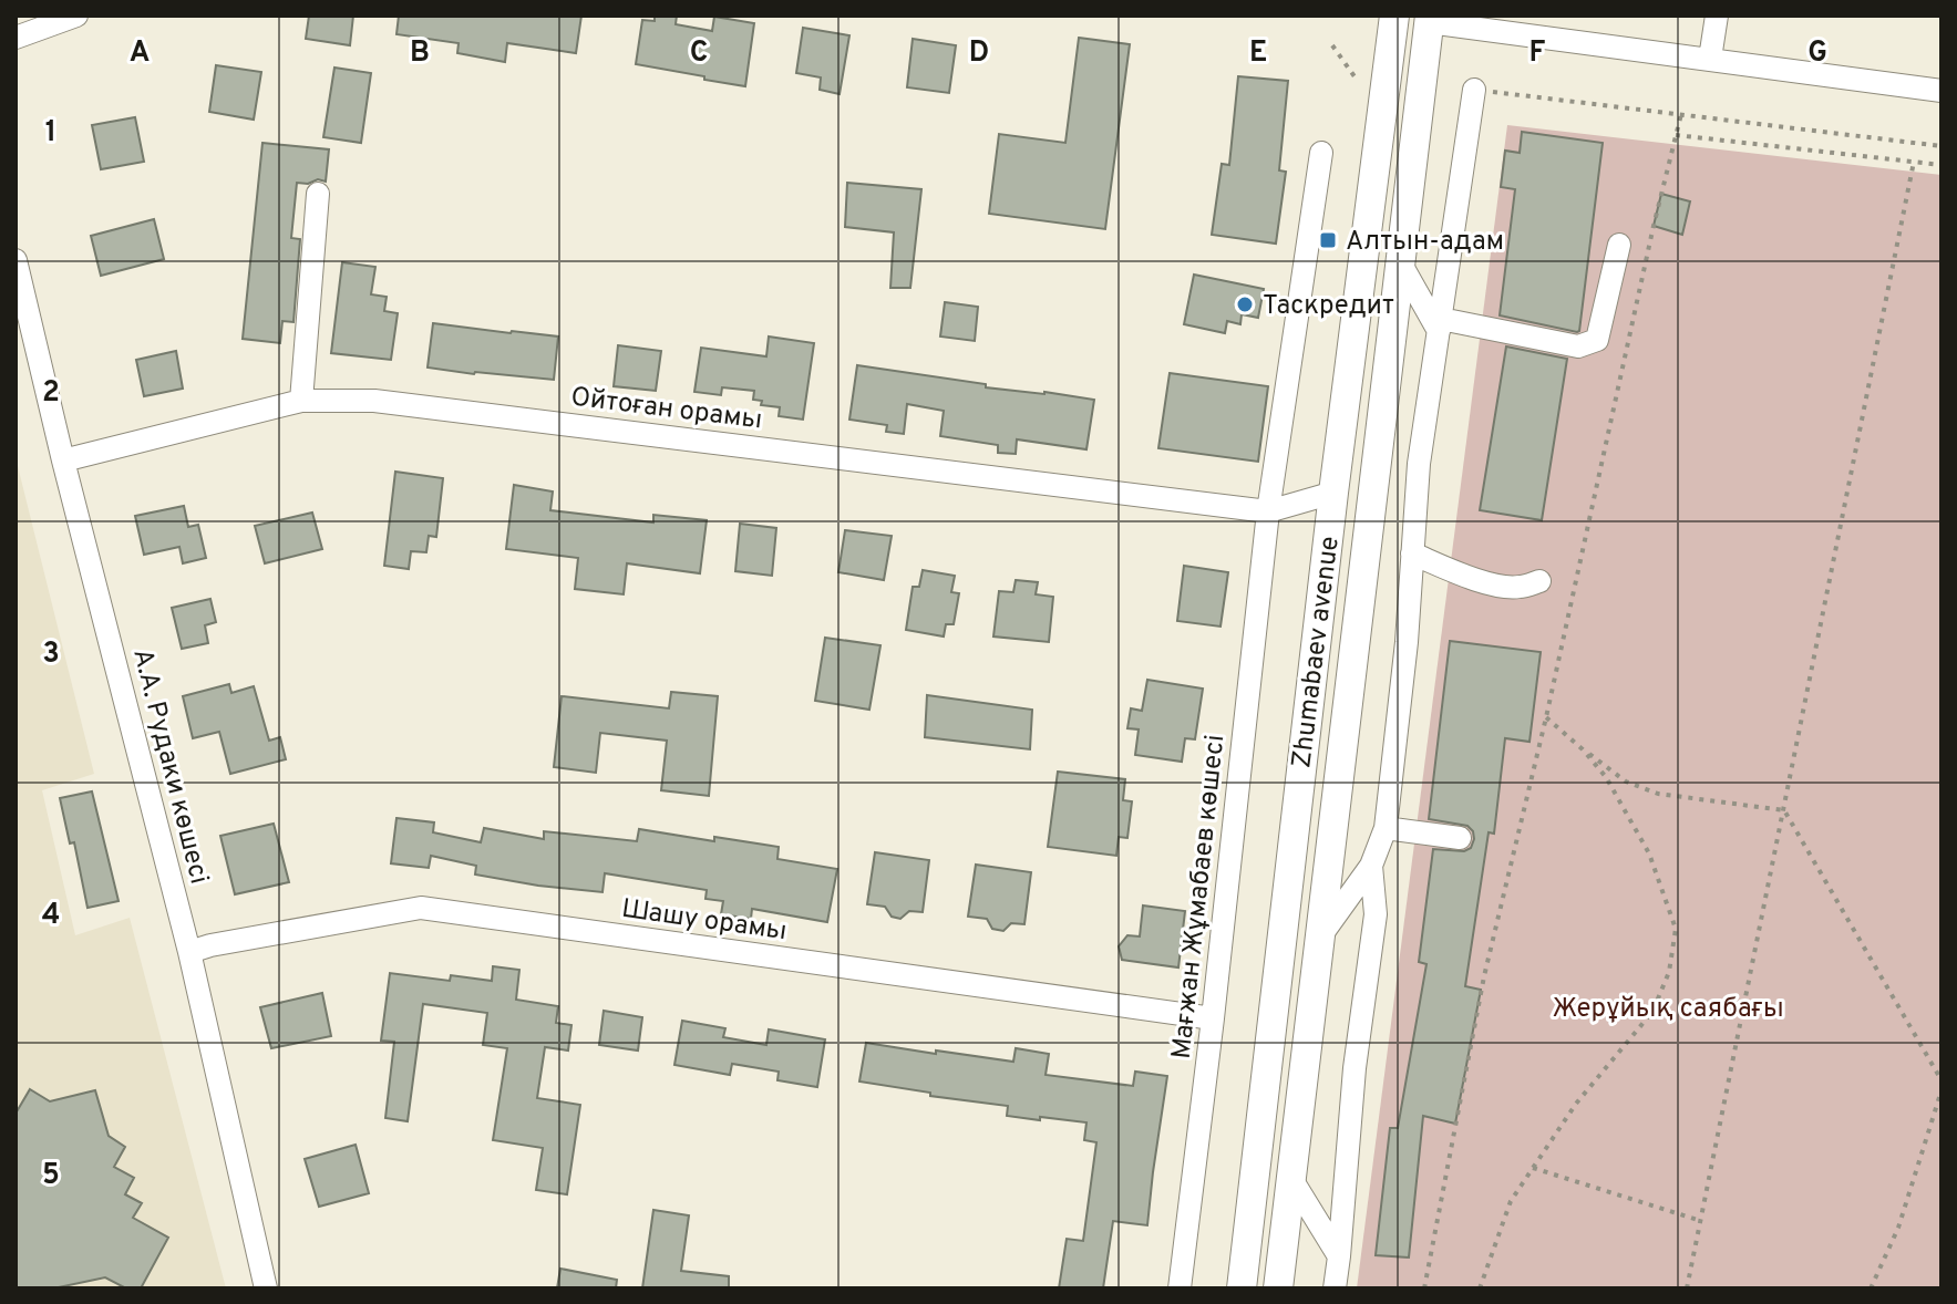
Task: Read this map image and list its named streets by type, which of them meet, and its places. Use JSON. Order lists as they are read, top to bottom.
{
  "streets": {
    "main road": ["Zhumabaev avenue"],
    "street": [
      "Ойтоған орамы",
      "А.А. Рудаки көшесі",
      "Мағжан Жұмабаев көшесі",
      "Шашу орамы"
    ]
  },
  "crossings": [
    ["Ойтоған орамы", "А.А. Рудаки көшесі"],
    ["Ойтоған орамы", "Мағжан Жұмабаев көшесі"],
    ["А.А. Рудаки көшесі", "Шашу орамы"],
    ["Мағжан Жұмабаев көшесі", "Шашу орамы"]
  ],
  "parks": ["Жерұйық саябағы"],
  "places": {
    "transit": ["Алтын-адам"],
    "other": ["Таскредит"]
  },
  "grid": {
    "columns": [
      "A",
      "B",
      "C",
      "D",
      "E",
      "F",
      "G"
    ],
    "rows": [
      "1",
      "2",
      "3",
      "4",
      "5"
    ]
  }
}
